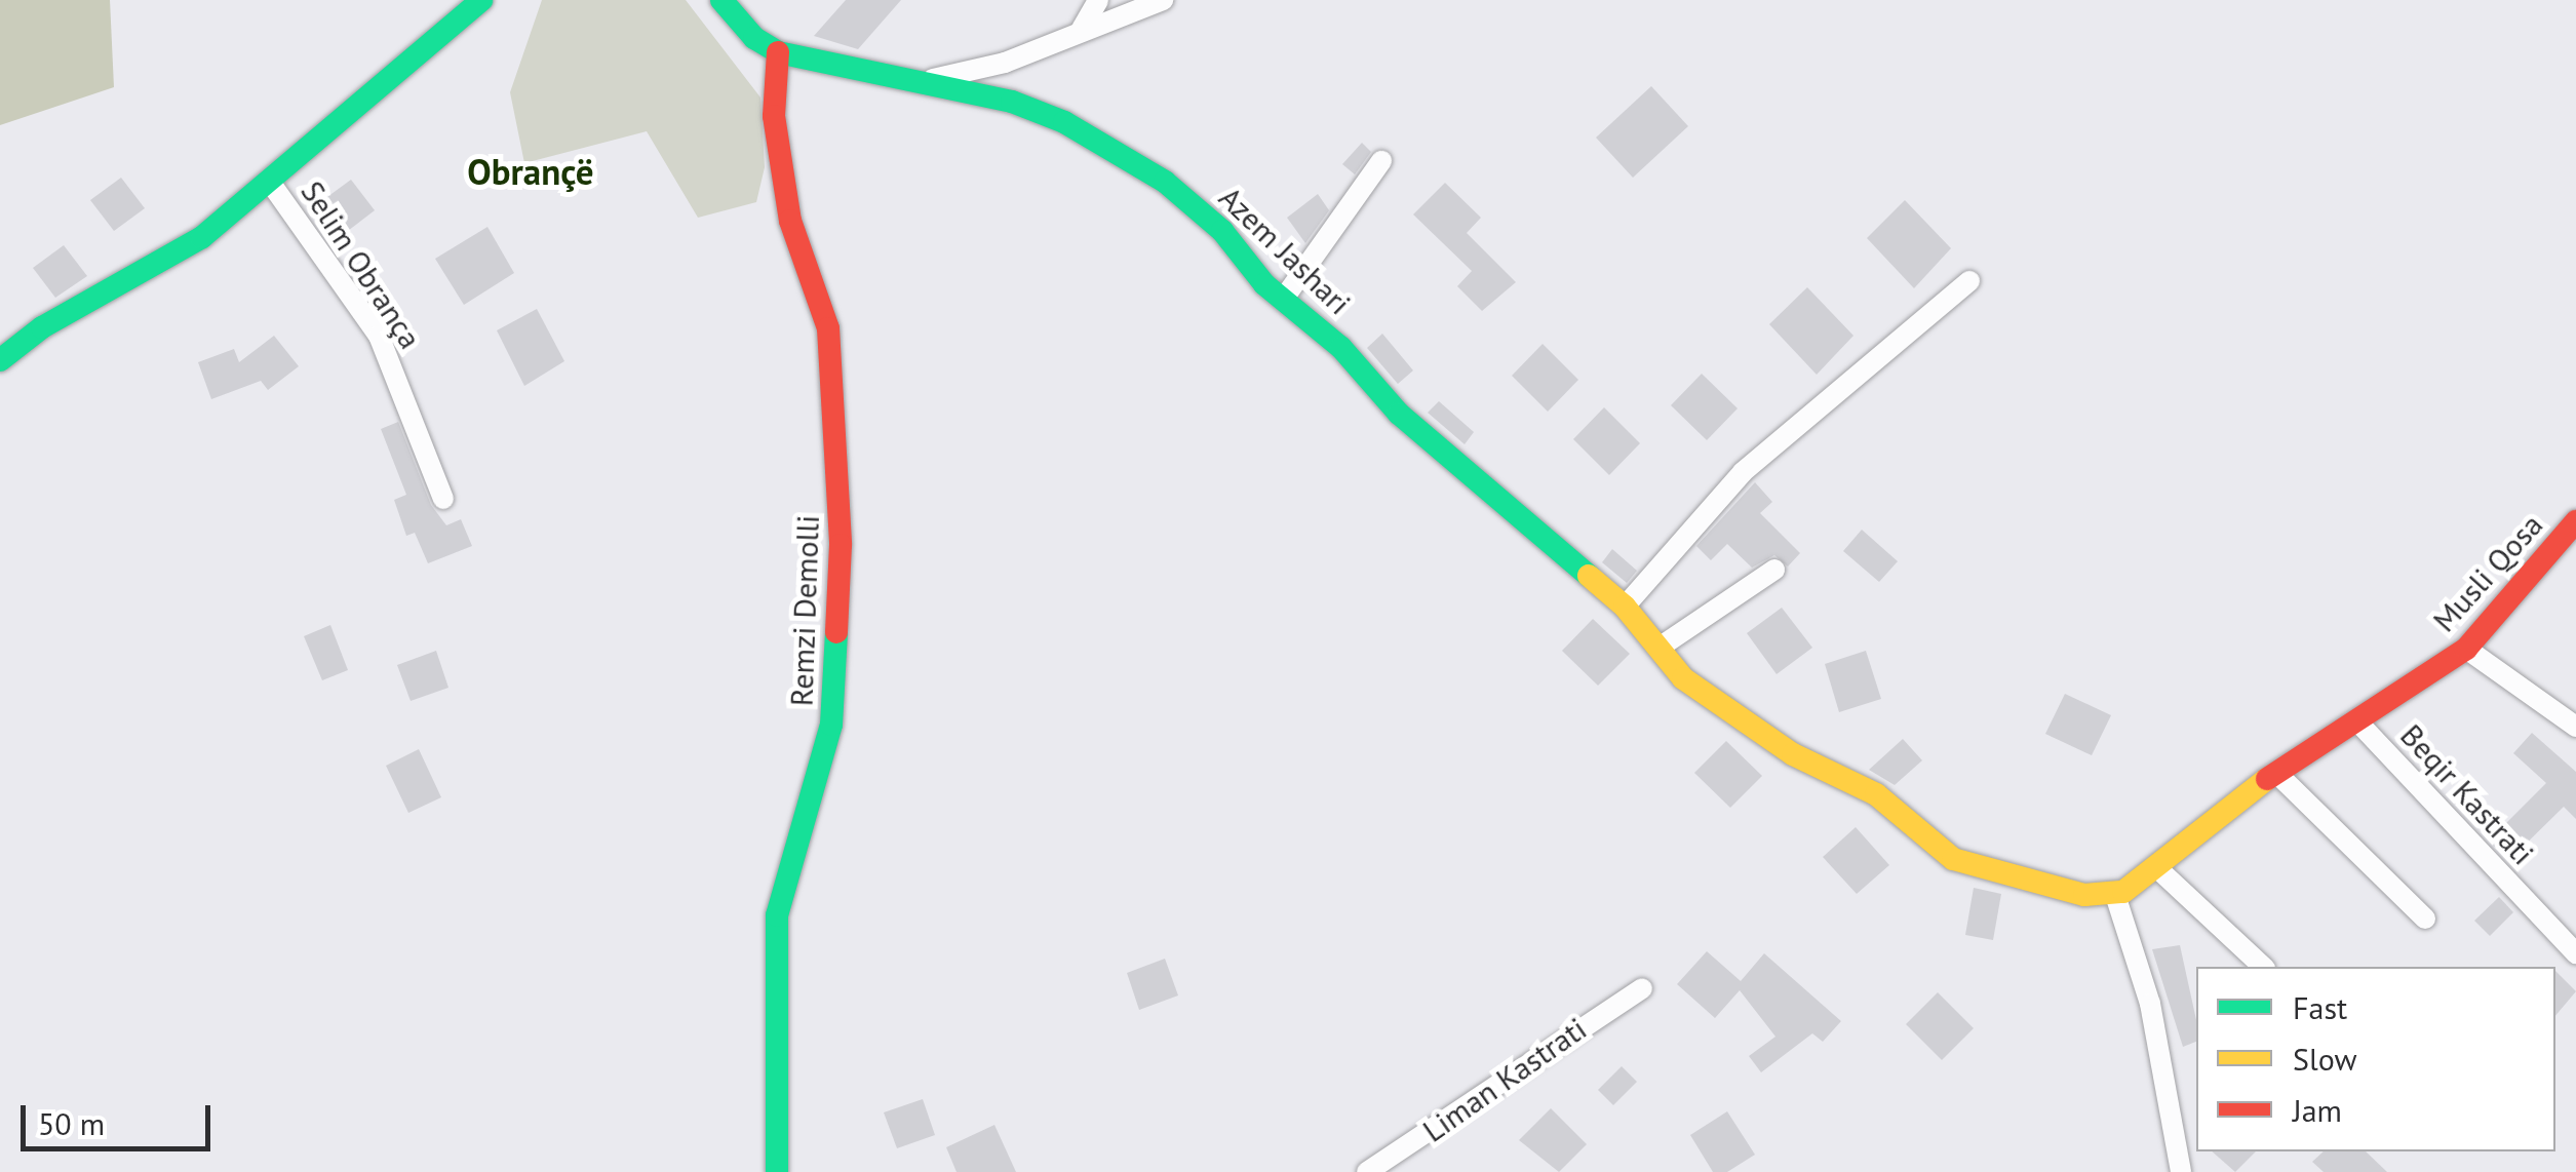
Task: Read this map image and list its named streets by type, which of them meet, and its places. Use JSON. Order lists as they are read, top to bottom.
{
  "streets": {
    "street": [
      "Azem Jashari",
      "Selim Obrança",
      "Musli Qosa",
      "Remzi Demolli",
      "Beqir Kastrati",
      "Liman Kastrati"
    ]
  },
  "crossings": [
    ["Azem Jashari", "Remzi Demolli"],
    ["Azem Jashari", "Beqir Kastrati"],
    ["Musli Qosa", "Beqir Kastrati"]
  ],
  "districts": ["Obrançë"],
  "legend": ["Fast", "Slow", "Jam"],
  "scale_bar": "50 m"
}
